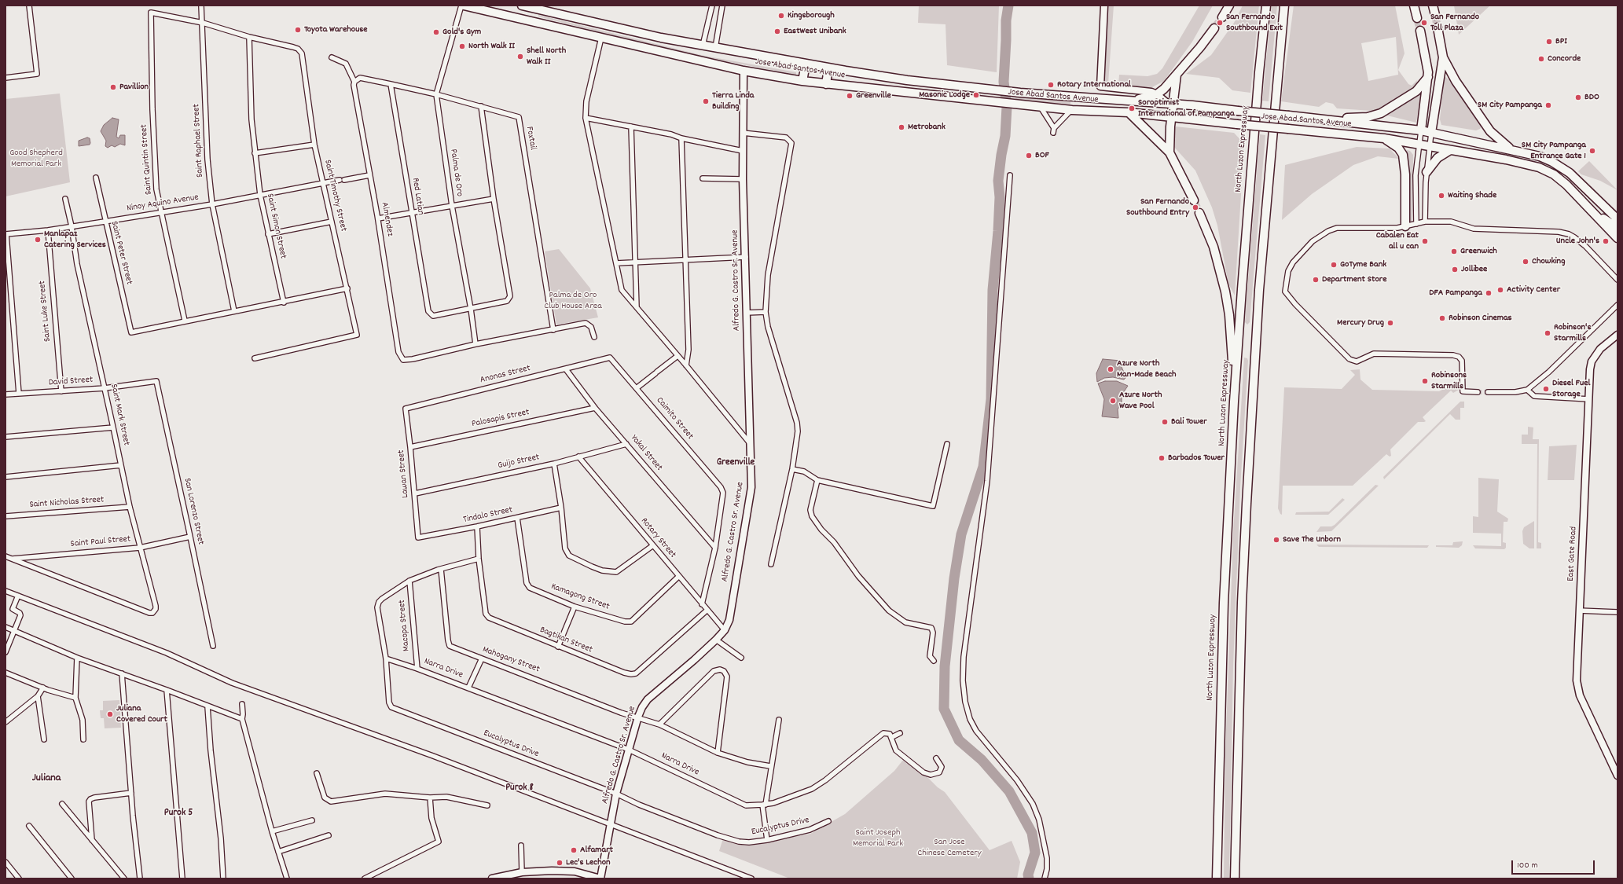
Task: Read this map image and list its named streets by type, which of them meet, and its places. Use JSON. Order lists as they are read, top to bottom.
{
  "streets": {
    "highway": ["Jose Abad Santos Avenue", "North Luzon Expressway"],
    "street": [
      "Foxtail",
      "Saint Raphael Street",
      "Saint Quintin Street",
      "Palma de Oro",
      "Saint Timothy Street",
      "Red Latian",
      "Ninoy Aquino Avenue",
      "Almendez",
      "Saint Simon Street",
      "Saint Peter Street",
      "Alfredo G. Castro Sr. Avenue",
      "Saint Luke Street",
      "Anonas Street",
      "David Street",
      "Saint Mark Street",
      "Palosapis Street",
      "Caimito Street",
      "Yakal Street",
      "Guijo Street",
      "Lawan Street",
      "Saint Nicholas Street",
      "San Lorenzo Street",
      "Tindalo Street",
      "Rotary Street",
      "Saint Paul Street",
      "East Gate Road",
      "Kamagong Street",
      "Macopa Street",
      "Bagtikan Street",
      "Mahogany Street",
      "Narra Drive",
      "Eucalyptus Drive"
    ]
  },
  "crossings": [
    ["Jose Abad Santos Avenue", "Alfredo G. Castro Sr. Avenue"],
    ["Foxtail", "Palma de Oro"],
    ["Foxtail", "Red Latian"],
    ["Foxtail", "Almendez"],
    ["Saint Raphael Street", "Saint Quintin Street"],
    ["Saint Raphael Street", "Ninoy Aquino Avenue"],
    ["Saint Quintin Street", "Ninoy Aquino Avenue"],
    ["Saint Quintin Street", "Saint Peter Street"],
    ["Palma de Oro", "Red Latian"],
    ["Palma de Oro", "Almendez"],
    ["Saint Timothy Street", "Ninoy Aquino Avenue"],
    ["Saint Timothy Street", "Saint Simon Street"],
    ["Ninoy Aquino Avenue", "Almendez"],
    ["Ninoy Aquino Avenue", "Saint Simon Street"],
    ["Ninoy Aquino Avenue", "Saint Peter Street"],
    ["Ninoy Aquino Avenue", "Saint Luke Street"],
    ["Ninoy Aquino Avenue", "Saint Mark Street"],
    ["Alfredo G. Castro Sr. Avenue", "Rotary Street"],
    ["Alfredo G. Castro Sr. Avenue", "Mahogany Street"],
    ["Alfredo G. Castro Sr. Avenue", "Narra Drive"],
    ["Alfredo G. Castro Sr. Avenue", "Eucalyptus Drive"],
    ["Saint Luke Street", "David Street"],
    ["Anonas Street", "Caimito Street"],
    ["Anonas Street", "Yakal Street"],
    ["Anonas Street", "Lawan Street"],
    ["David Street", "Saint Mark Street"],
    ["David Street", "San Lorenzo Street"],
    ["Saint Mark Street", "Saint Nicholas Street"],
    ["Saint Mark Street", "Saint Paul Street"],
    ["Palosapis Street", "Yakal Street"],
    ["Palosapis Street", "Lawan Street"],
    ["Caimito Street", "Yakal Street"],
    ["Yakal Street", "Guijo Street"],
    ["Guijo Street", "Lawan Street"],
    ["Guijo Street", "Rotary Street"],
    ["Lawan Street", "Tindalo Street"],
    ["San Lorenzo Street", "Saint Paul Street"],
    ["Tindalo Street", "Kamagong Street"],
    ["Tindalo Street", "Bagtikan Street"],
    ["Rotary Street", "Kamagong Street"],
    ["Rotary Street", "Bagtikan Street"],
    ["Macopa Street", "Narra Drive"],
    ["Macopa Street", "Eucalyptus Drive"],
    ["Bagtikan Street", "Eucalyptus Drive"],
    ["Mahogany Street", "Eucalyptus Drive"],
    ["Narra Drive", "Eucalyptus Drive"]
  ],
  "districts": [
    "Greenville",
    "Juliana",
    "Purok 8",
    "Purok 5"
  ],
  "parks": [
    "Good Shepherd Memorial Park",
    "Palma de Oro Club House Area",
    "Saint Joseph Memorial Park",
    "San Jose Chinese Cemetery"
  ],
  "places": [
    "Kingsborough",
    "San Fernando Southbound Exit",
    "San Fernando Toll Plaza",
    "Toyota Warehouse",
    "EastWest Unibank",
    "Gold's Gym",
    "BPI",
    "North Walk II",
    "Shell North Walk II",
    "Concorde",
    "Rotary International",
    "Pavillion",
    "Masonic Lodge",
    "Greenville",
    "BDO",
    "Tierra Linda Building",
    "SM City Pampanga",
    "Soroptimist International of Pampanga",
    "Metrobank",
    "SM City Pampanga Entrance Gate 1",
    "BOF",
    "Waiting Shade",
    "San Fernando Southbound Entry",
    "Manlapaz Catering Services",
    "Cabalen Eat all u can",
    "Uncle John's",
    "Greenwich",
    "Chowking",
    "GoTyme Bank",
    "Jollibee",
    "Department Store",
    "Activity Center",
    "DFA Pampanga",
    "Robinson Cinemas",
    "Mercury Drug",
    "Robinson's Starmills",
    "Azure North Man-Made Beach",
    "Robinsons Starmills",
    "Diesel Fuel Storage",
    "Azure North Wave Pool",
    "Bali Tower",
    "Barbados Tower",
    "Save The Unborn",
    "Juliana Covered Court",
    "Alfamart",
    "Lec's Lechon"
  ],
  "scale_bar": "100 m"
}
